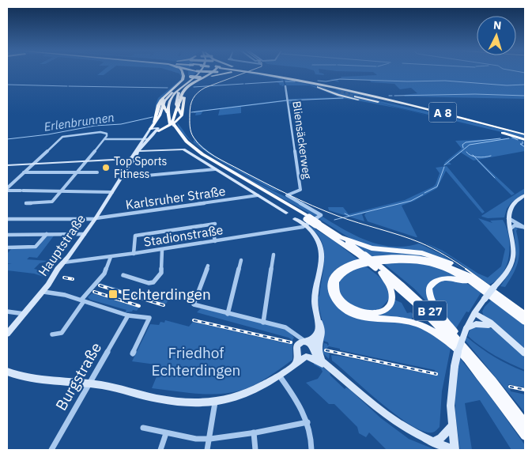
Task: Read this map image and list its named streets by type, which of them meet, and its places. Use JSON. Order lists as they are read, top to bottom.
{
  "streets": {
    "highway": ["A 8", "B 27"],
    "main road": ["Hauptstraße"],
    "street": [
      "Bliensäckerweg",
      "Karlsruher Straße",
      "Stadionstraße",
      "Burgstraße"
    ]
  },
  "crossings": [
    ["Bliensäckerweg", "Stadionstraße"],
    ["Karlsruher Straße", "Hauptstraße"],
    ["Stadionstraße", "Hauptstraße"]
  ],
  "water": ["Erlenbrunnen"],
  "parks": ["Friedhof Echterdingen"],
  "places": {
    "other": ["Top Sports Fitness"],
    "transit": ["Echterdingen"]
  },
  "north": "top"
}
